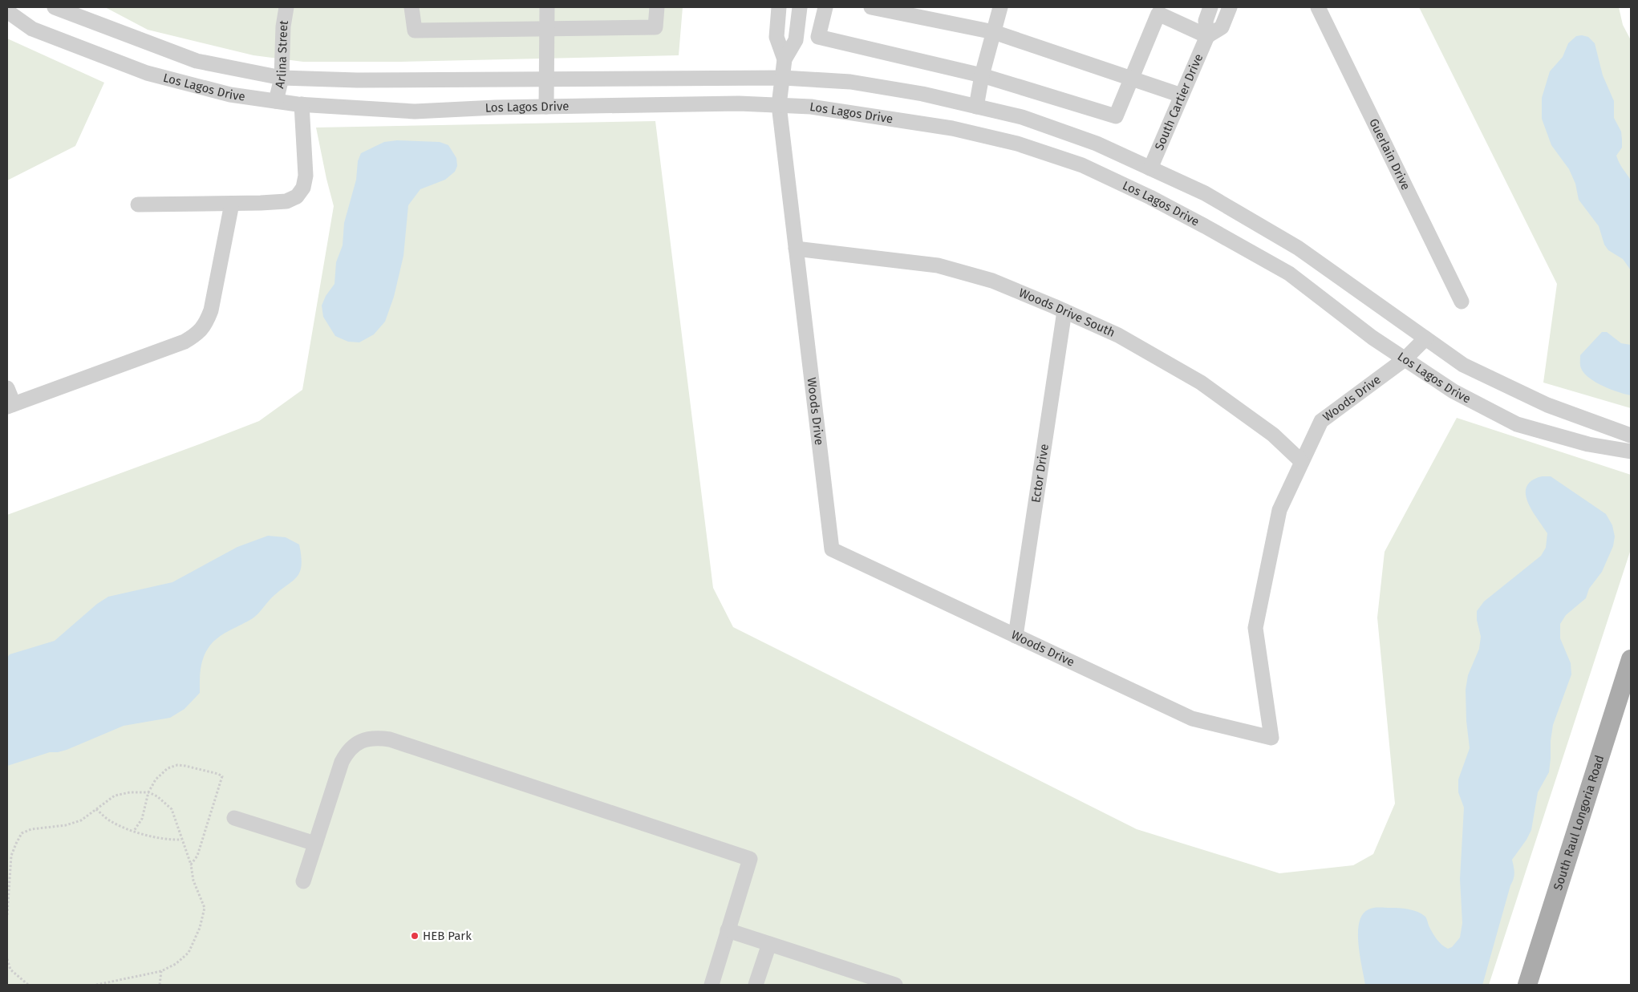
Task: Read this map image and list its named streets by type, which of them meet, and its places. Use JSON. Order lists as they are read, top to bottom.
{
  "streets": {
    "main road": ["South Raul Longoria Road"],
    "street": [
      "Arlina Street",
      "Los Lagos Drive",
      "South Cartier Drive",
      "Guerlain Drive",
      "Woods Drive South",
      "Woods Drive",
      "Ector Drive"
    ]
  },
  "crossings": [
    ["Arlina Street", "Los Lagos Drive"],
    ["Los Lagos Drive", "South Cartier Drive"],
    ["Los Lagos Drive", "Woods Drive"],
    ["Woods Drive South", "Woods Drive"],
    ["Woods Drive South", "Ector Drive"],
    ["Woods Drive", "Ector Drive"]
  ],
  "places": ["HEB Park"]
}
